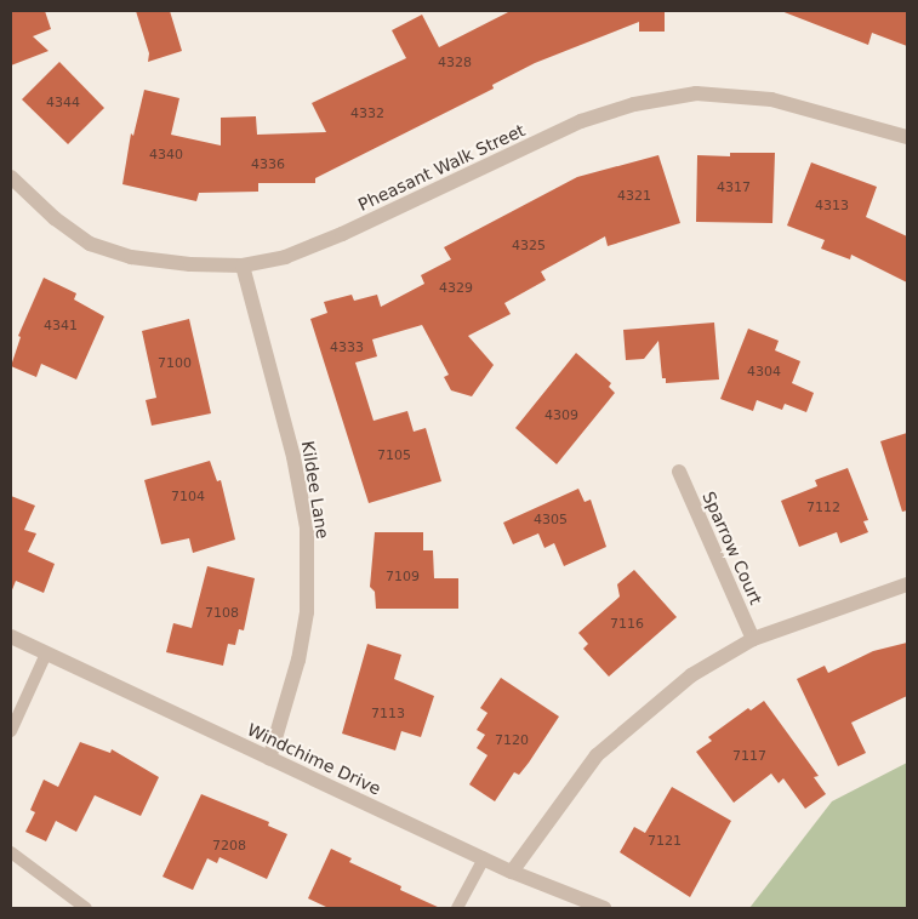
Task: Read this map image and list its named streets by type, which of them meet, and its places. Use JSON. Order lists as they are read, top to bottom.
{
  "streets": {
    "street": [
      "Pheasant Walk Street",
      "Kildee Lane",
      "Sparrow Court",
      "Windchime Drive"
    ]
  },
  "crossings": [
    ["Pheasant Walk Street", "Kildee Lane"],
    ["Kildee Lane", "Windchime Drive"]
  ],
  "house_numbers": [
    "4328",
    "4344",
    "4332",
    "4340",
    "4336",
    "4317",
    "4321",
    "4313",
    "4325",
    "4329",
    "4341",
    "4333",
    "7100",
    "4304",
    "4309",
    "7105",
    "7104",
    "7112",
    "4305",
    "7109",
    "7108",
    "7116",
    "7113",
    "7120",
    "7117",
    "7121",
    "7208"
  ]
}
